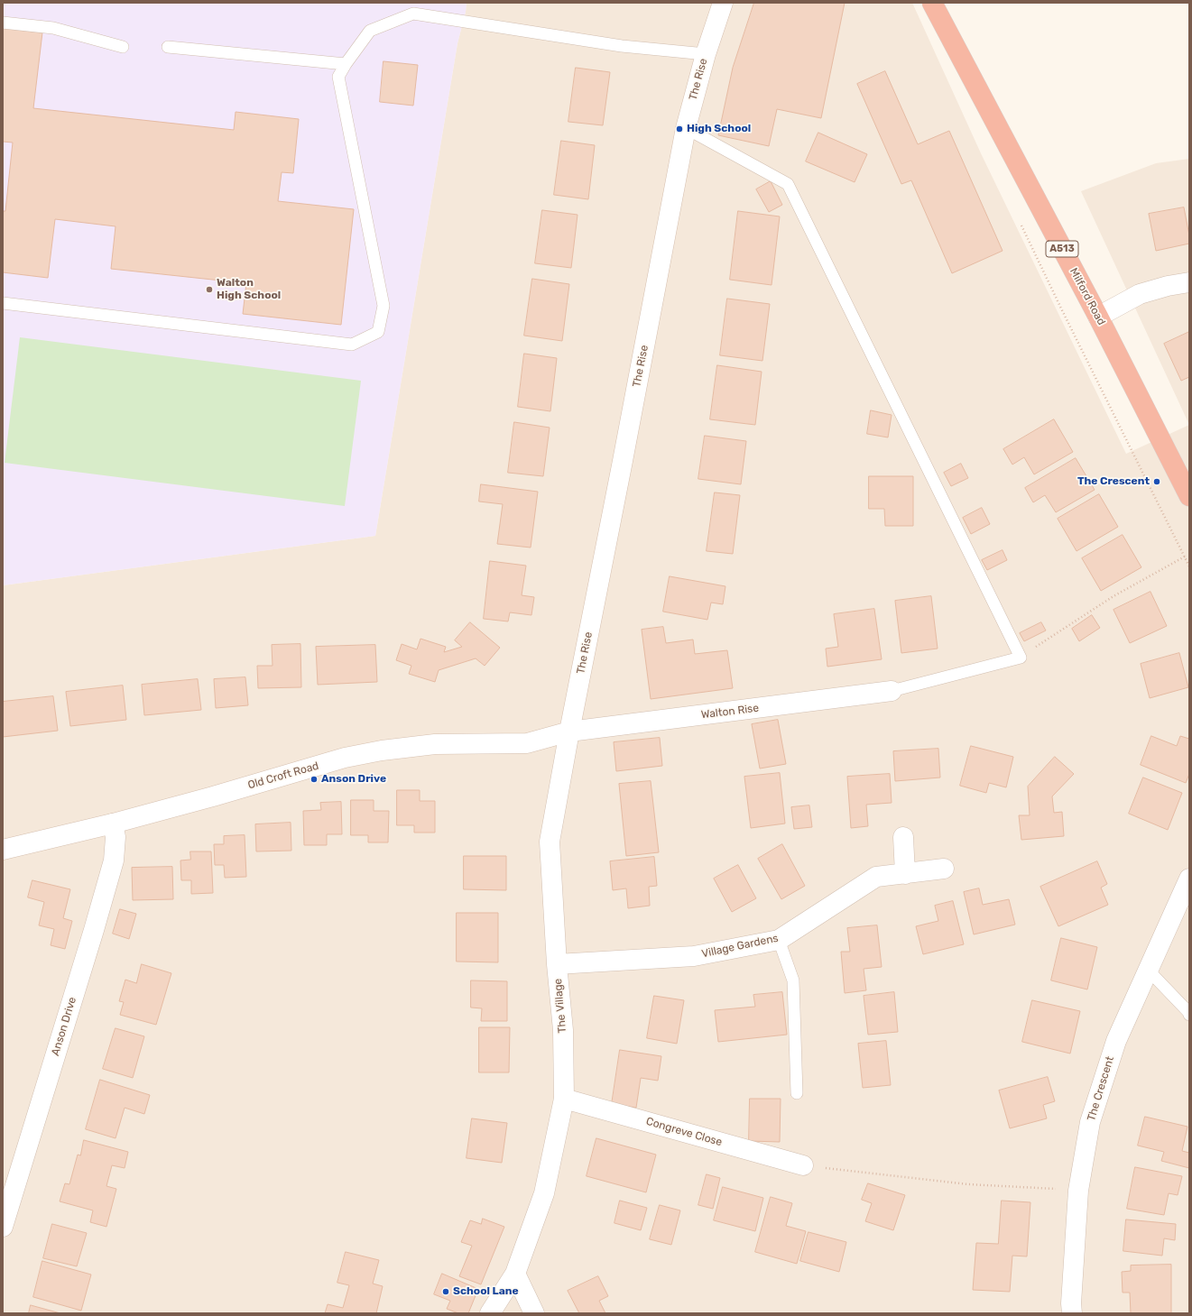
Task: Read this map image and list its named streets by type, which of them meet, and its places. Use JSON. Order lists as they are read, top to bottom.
{
  "streets": {
    "highway": ["A513", "Milford Road"],
    "street": [
      "The Rise",
      "Walton Rise",
      "Old Croft Road",
      "Village Gardens",
      "The Village",
      "Anson Drive",
      "The Crescent",
      "Congreve Close"
    ]
  },
  "crossings": [
    ["The Rise", "Walton Rise"],
    ["The Rise", "Old Croft Road"],
    ["The Rise", "The Village"],
    ["Walton Rise", "Old Croft Road"],
    ["Walton Rise", "The Village"],
    ["Old Croft Road", "The Village"],
    ["Old Croft Road", "Anson Drive"],
    ["Village Gardens", "The Village"],
    ["The Village", "Congreve Close"]
  ],
  "places": [
    "High School",
    "Walton High School",
    "The Crescent",
    "Anson Drive",
    "School Lane"
  ]
}
